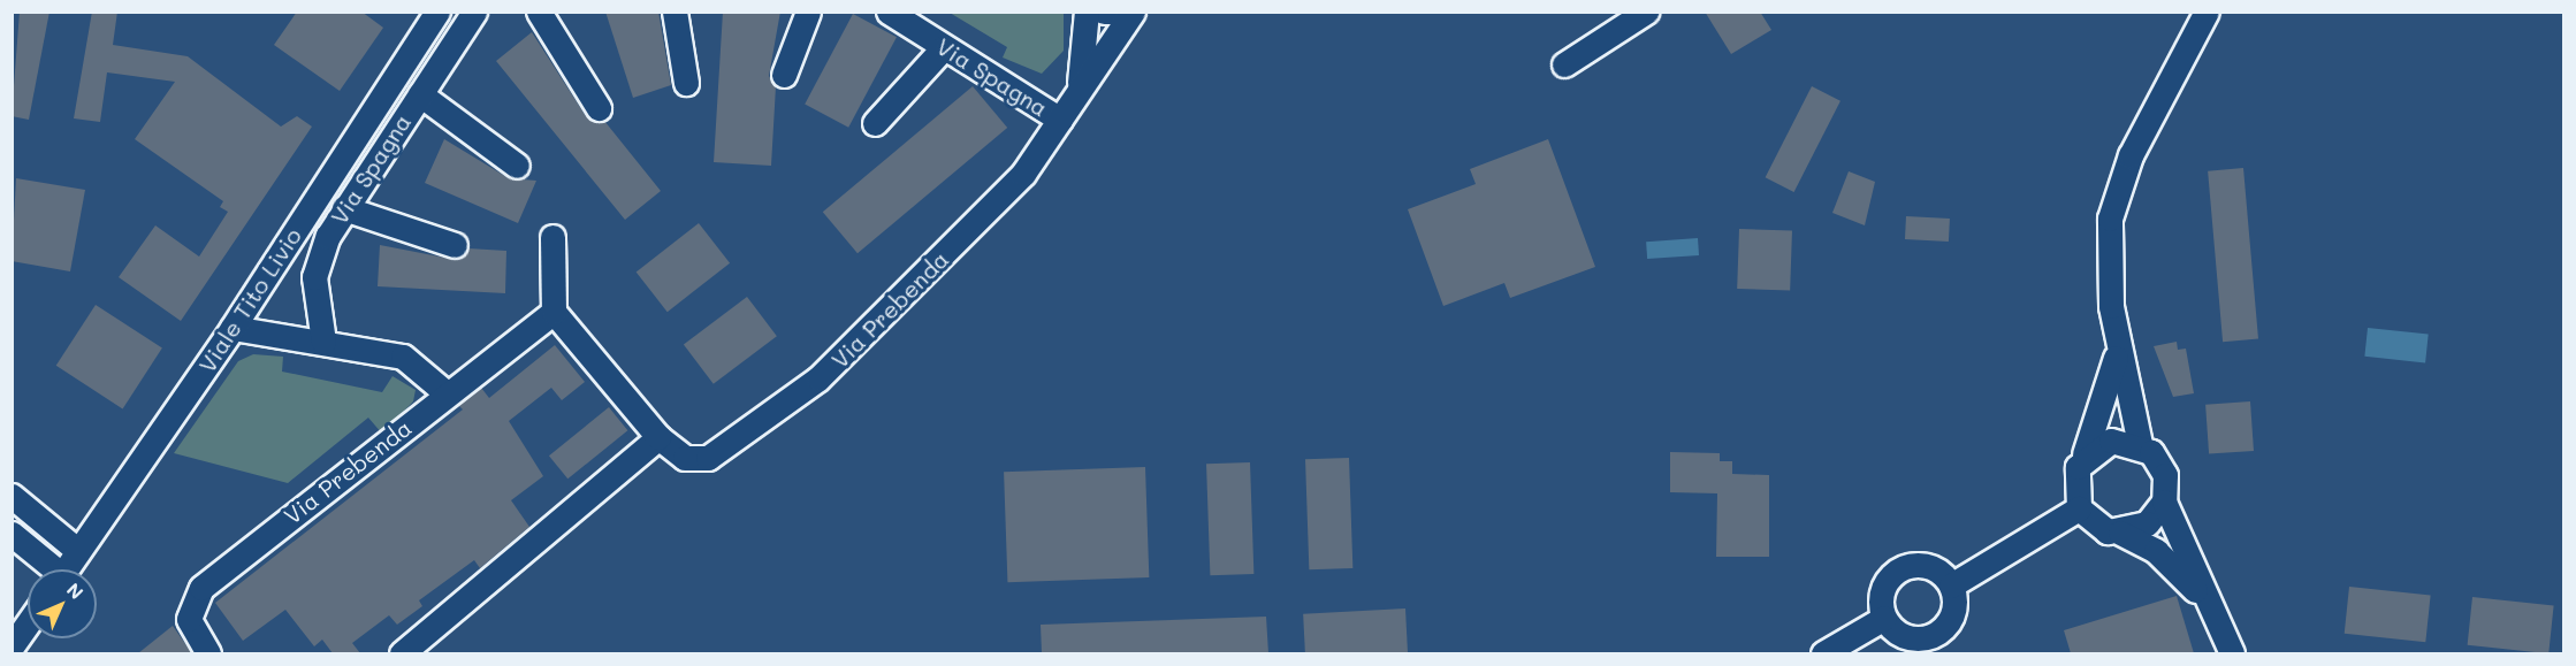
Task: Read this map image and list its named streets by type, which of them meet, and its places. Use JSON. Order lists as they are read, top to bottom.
{
  "streets": {
    "street": ["Via Spagna", "Viale Tito Livio", "Via Prebenda"]
  },
  "crossings": [
    ["Via Spagna", "Via Prebenda"]
  ],
  "north": "top right"
}
